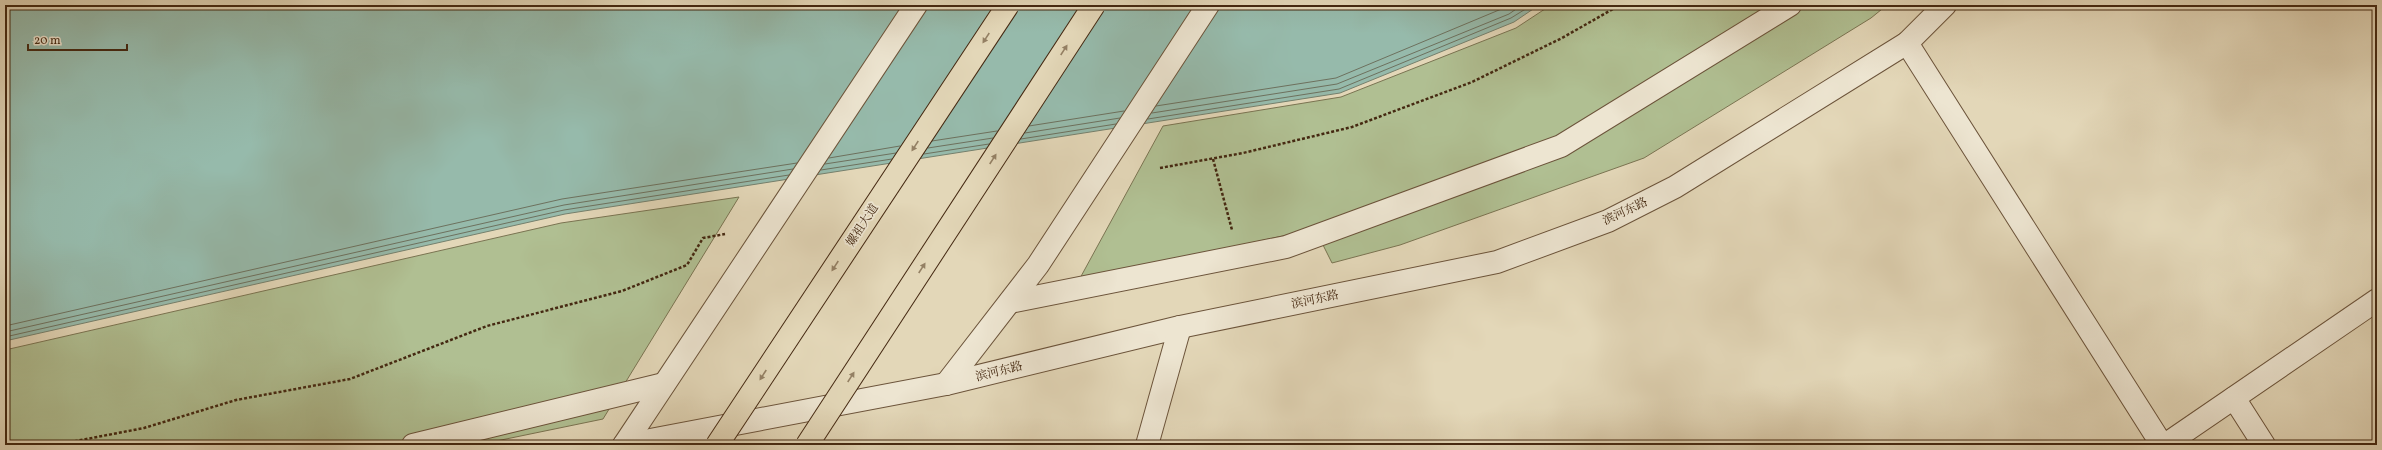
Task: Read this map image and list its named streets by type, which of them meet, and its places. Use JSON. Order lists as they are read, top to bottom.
{
  "streets": {
    "highway": ["嫘祖大道"],
    "street": ["滨河东路"]
  },
  "scale_bar": "20 m"
}
